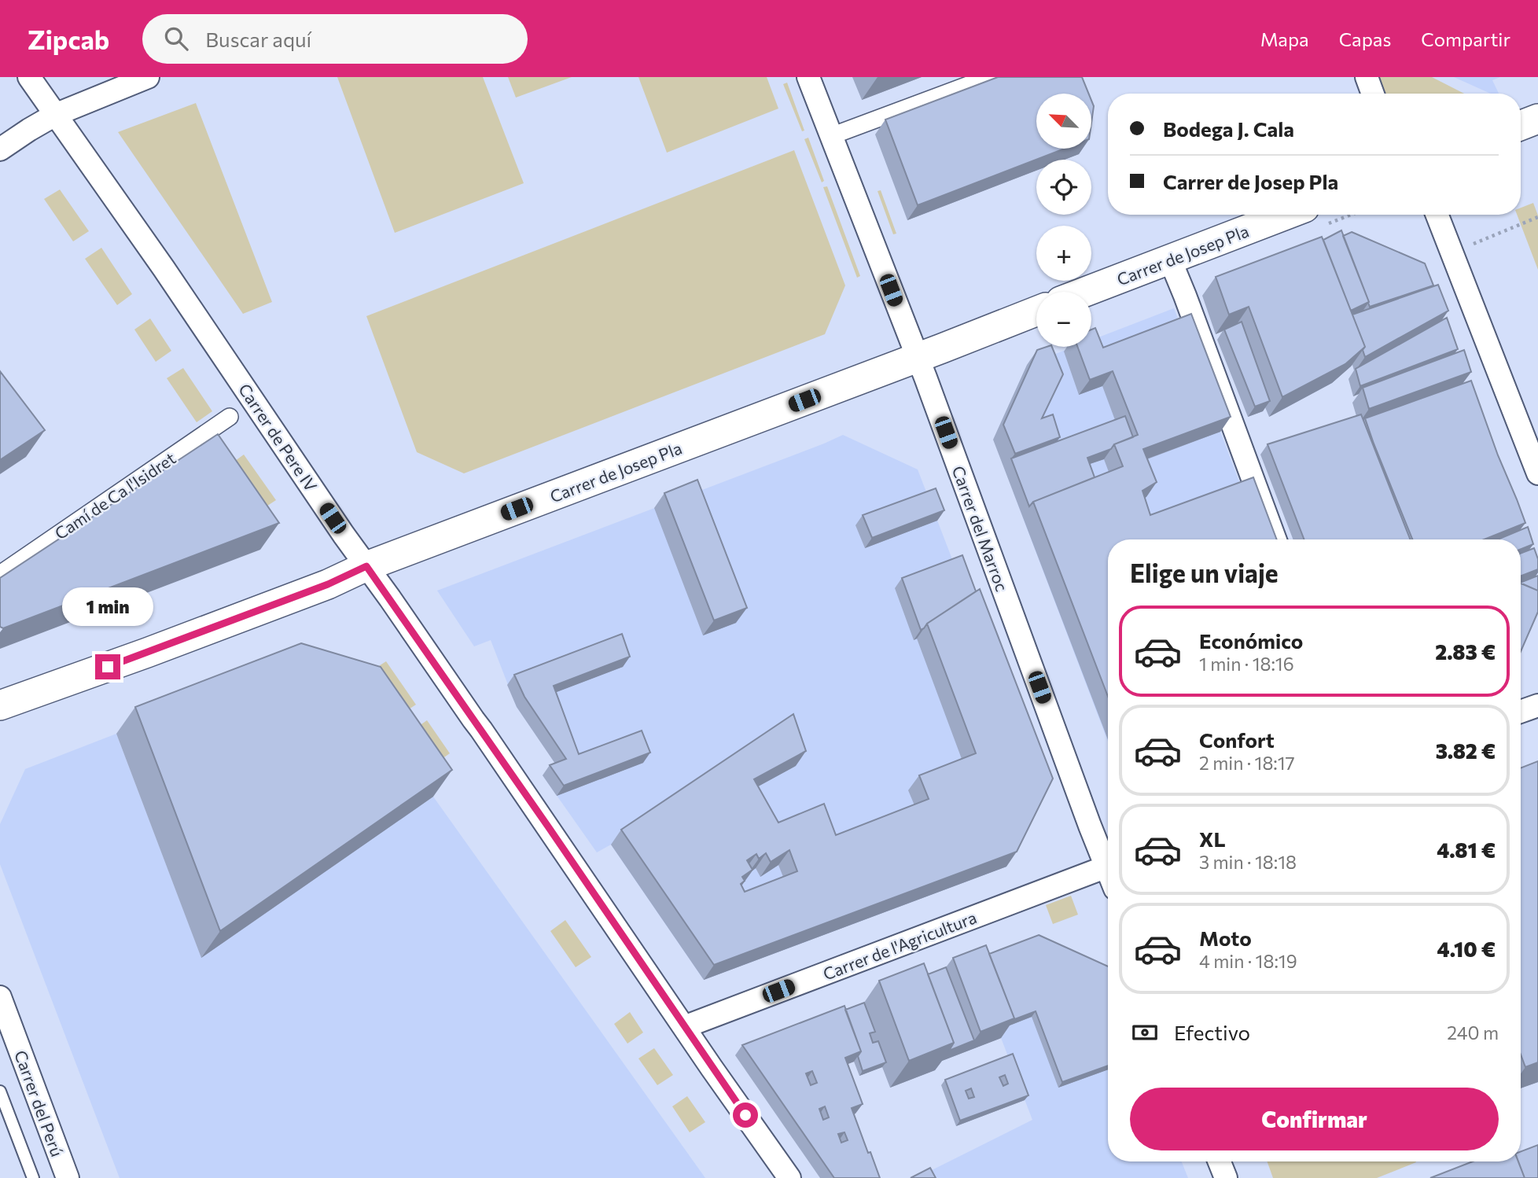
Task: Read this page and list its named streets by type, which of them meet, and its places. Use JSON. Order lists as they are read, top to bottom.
{
  "streets": {
    "street": [
      "Carrer de Josep Pla",
      "Carrer de Pere IV",
      "Camí de Ca l'Isidret",
      "Carrer del Marroc",
      "Carrer de l'Agricultura",
      "Carrer del Perú"
    ]
  },
  "crossings": [
    ["Carrer de Josep Pla", "Carrer de Pere IV"],
    ["Carrer de Josep Pla", "Carrer del Marroc"],
    ["Carrer de Pere IV", "Carrer de l'Agricultura"]
  ],
  "north": "top left",
  "page": {
    "header": "Zipcab",
    "search": "Buscar aquí",
    "nav": ["Mapa", "Capas", "Compartir"],
    "map_buttons": ["+", "−"],
    "banner": ["Bodega J. Cala", "Carrer de Josep Pla"],
    "heading": "Elige un viaje",
    "bubble": "1 min",
    "list": [
      {
        "name": "Económico",
        "note": "1 min · 18:16",
        "value": "2.83 €"
      },
      {
        "name": "Confort",
        "note": "2 min · 18:17",
        "value": "3.82 €"
      },
      {
        "name": "XL",
        "note": "3 min · 18:18",
        "value": "4.81 €"
      },
      {
        "name": "Moto",
        "note": "4 min · 18:19",
        "value": "4.10 €"
      }
    ],
    "pay": ["Efectivo", "240 m"],
    "buttons": "Confirmar"
  }
}
